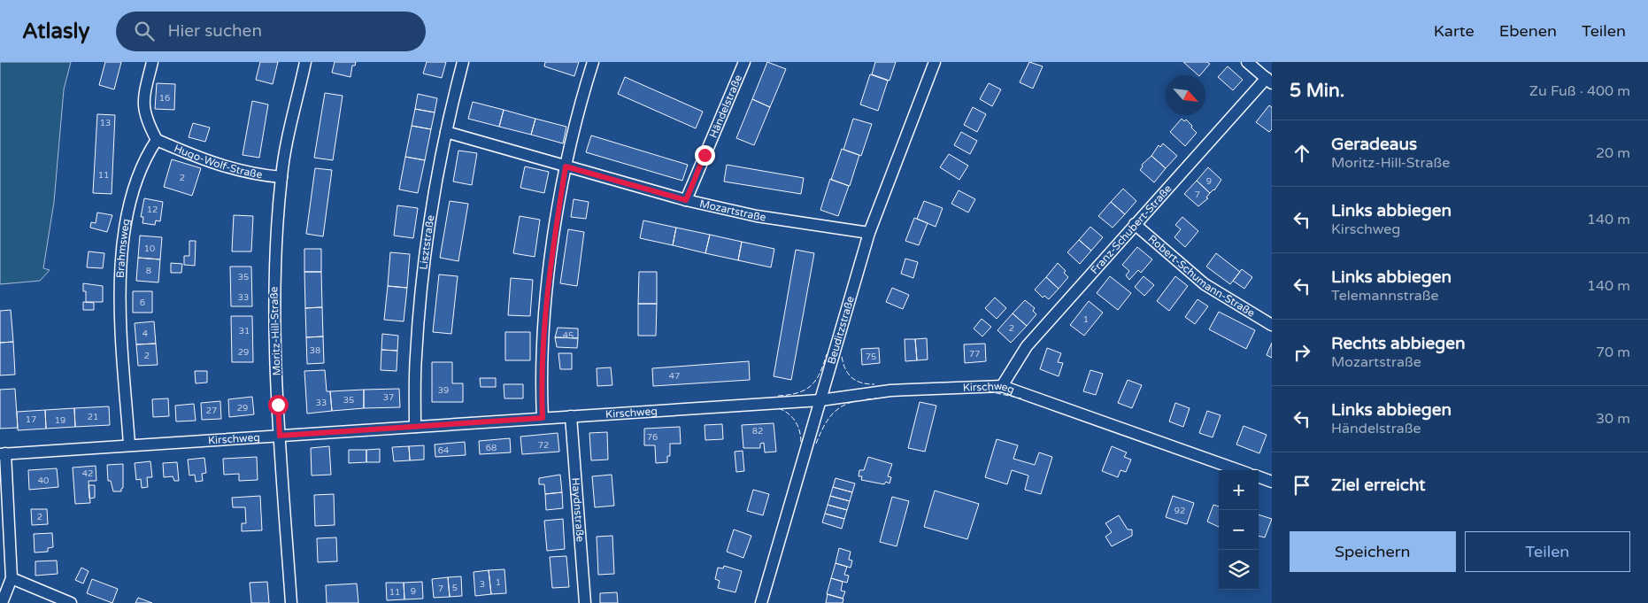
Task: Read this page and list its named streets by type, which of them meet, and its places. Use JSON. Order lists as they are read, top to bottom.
{
  "streets": {
    "street": [
      "Händelstraße",
      "Hugo-Wolf-Straße",
      "Mozartstraße",
      "Franz-Schubert-Straße",
      "Lisztstraße",
      "Brahmsweg",
      "Robert-Schumann-Straße",
      "Beuditzstraße",
      "Moritz-Hill-Straße",
      "Kirschweg",
      "Haydnstraße"
    ]
  },
  "crossings": [
    ["Händelstraße", "Mozartstraße"],
    ["Hugo-Wolf-Straße", "Brahmsweg"],
    ["Hugo-Wolf-Straße", "Moritz-Hill-Straße"],
    ["Mozartstraße", "Lisztstraße"],
    ["Mozartstraße", "Beuditzstraße"],
    ["Franz-Schubert-Straße", "Robert-Schumann-Straße"],
    ["Franz-Schubert-Straße", "Kirschweg"],
    ["Lisztstraße", "Kirschweg"],
    ["Brahmsweg", "Kirschweg"],
    ["Beuditzstraße", "Kirschweg"],
    ["Moritz-Hill-Straße", "Kirschweg"],
    ["Kirschweg", "Haydnstraße"]
  ],
  "house_numbers": [
    "16",
    "13",
    "11",
    "2",
    "9",
    "7",
    "12",
    "10",
    "8",
    "35",
    "33",
    "6",
    "1",
    "2",
    "31",
    "4",
    "45",
    "38",
    "29",
    "77",
    "2",
    "75",
    "47",
    "39",
    "37",
    "35",
    "33",
    "29",
    "27",
    "21",
    "17",
    "19",
    "82",
    "76",
    "72",
    "68",
    "64",
    "42",
    "40",
    "92",
    "2",
    "1",
    "3",
    "5",
    "7",
    "9",
    "11"
  ],
  "north": "bottom right",
  "page": {
    "header": "Atlasly",
    "search": "Hier suchen",
    "nav": ["Karte", "Ebenen", "Teilen"],
    "heading": ["5 Min.", "Zu Fuß · 400 m"],
    "list": [
      ["Geradeaus", "Moritz-Hill-Straße", "20 m"],
      ["Links abbiegen", "Kirschweg", "140 m"],
      ["Links abbiegen", "Telemannstraße", "140 m"],
      ["Rechts abbiegen", "Mozartstraße", "70 m"],
      ["Links abbiegen", "Händelstraße", "30 m"],
      "Ziel erreicht"
    ],
    "map_buttons": ["+", "−"],
    "buttons": ["Speichern", "Teilen"]
  }
}
